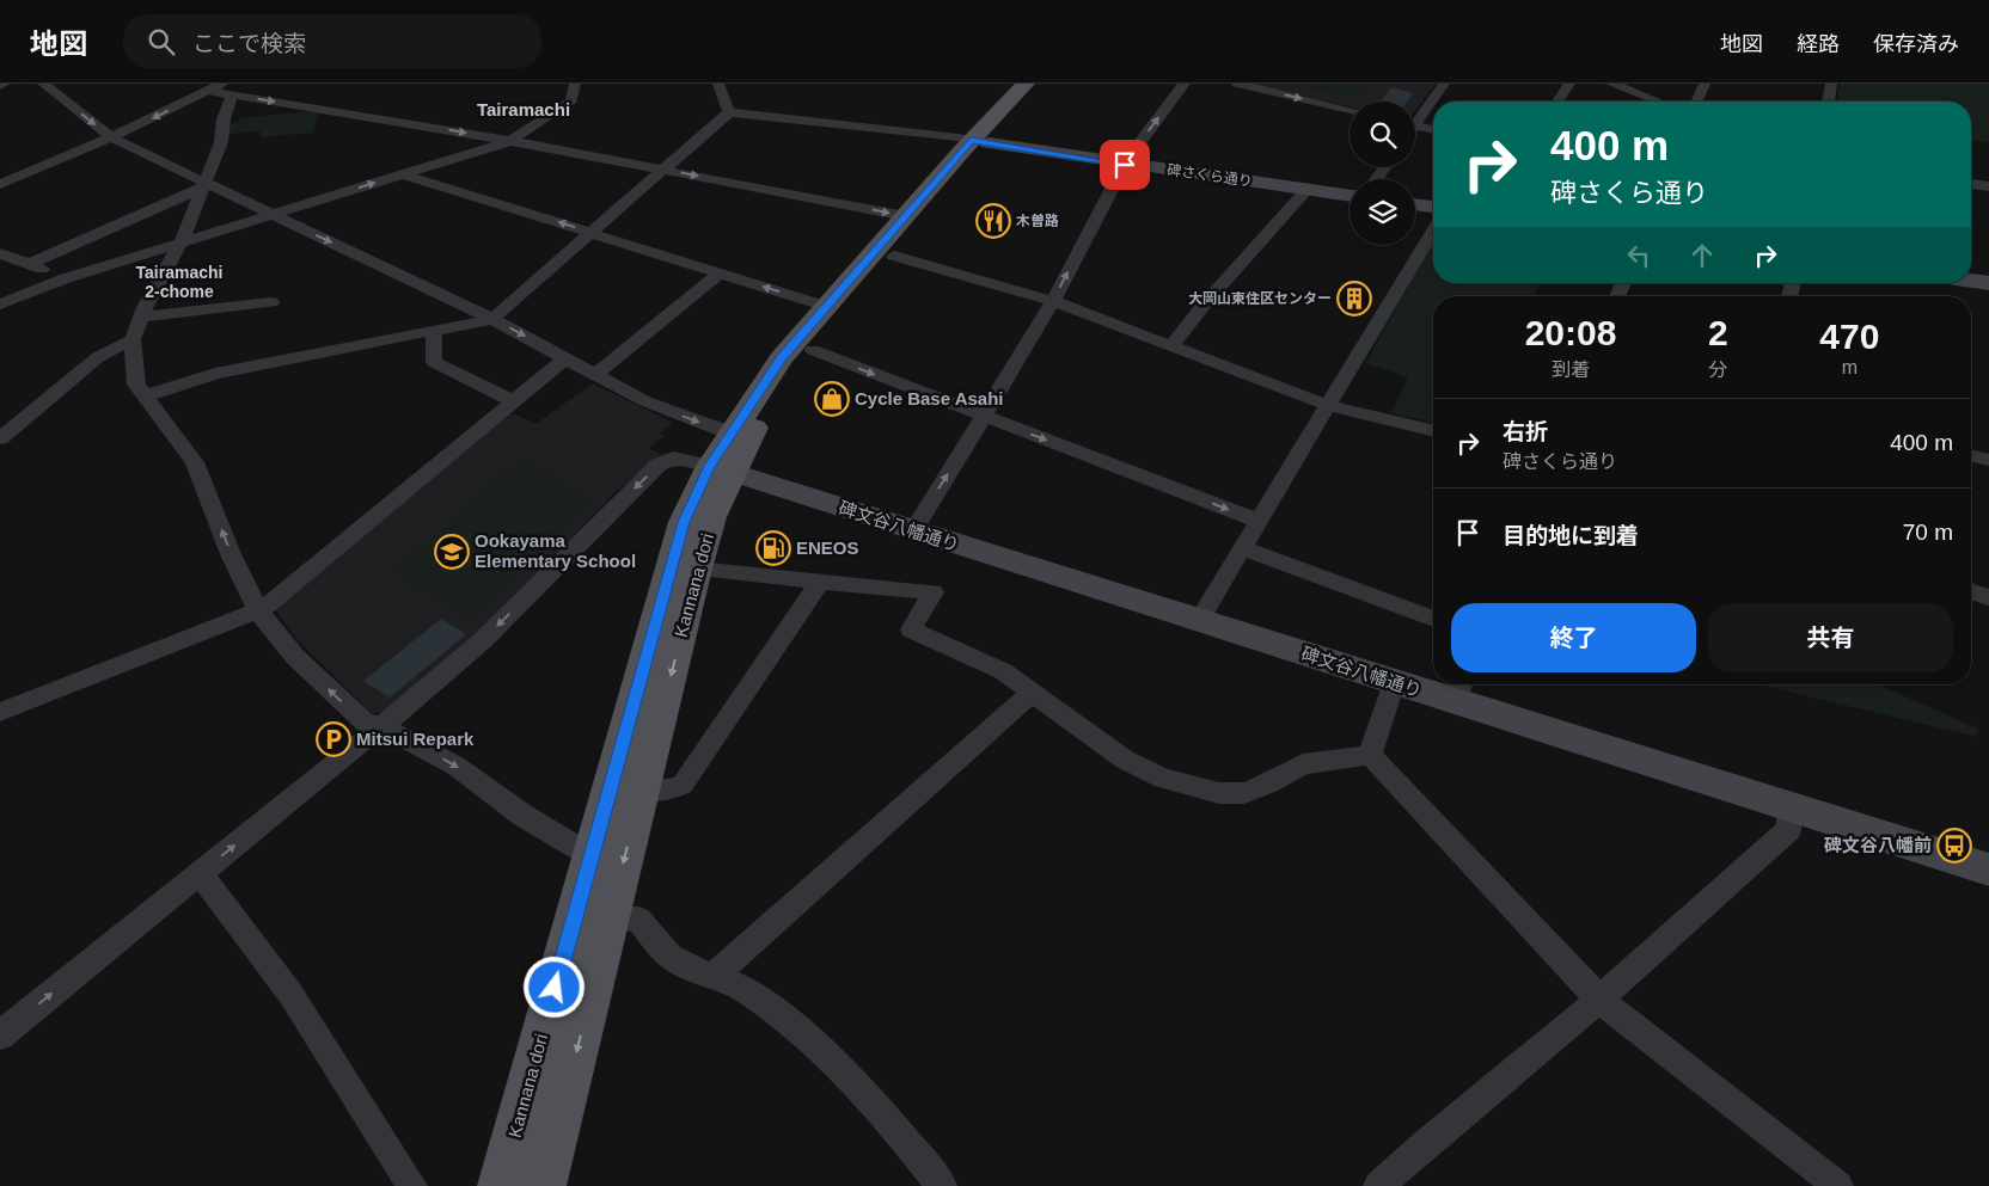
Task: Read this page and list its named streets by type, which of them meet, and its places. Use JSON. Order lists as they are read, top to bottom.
{
  "streets": {
    "main road": ["Kannana dori"],
    "street": ["碑さくら通り", "碑文谷八幡通り"]
  },
  "crossings": [
    ["碑さくら通り", "Kannana dori"],
    ["碑文谷八幡通り", "Kannana dori"]
  ],
  "districts": ["Tairamachi", "Tairamachi 2-chome"],
  "places": {
    "restaurant": ["木曽路"],
    "building": ["大岡山東住区センター"],
    "shop": ["Cycle Base Asahi"],
    "fuel station": ["ENEOS"],
    "school or university": ["Ookayama Elementary School"],
    "parking": ["Mitsui Repark"],
    "bus stop": ["碑文谷八幡前"]
  },
  "page": {
    "header": "地図",
    "search": "ここで検索",
    "nav": ["地図", "経路", "保存済み"],
    "turn": ["400 m", "碑さくら通り"],
    "eta": [
      "20:08",
      "到着",
      "2",
      "分",
      "470",
      "m"
    ],
    "list": [
      {
        "name": "右折",
        "note": "碑さくら通り",
        "value": "400 m"
      },
      {
        "name": "目的地に到着",
        "value": "70 m"
      }
    ],
    "buttons": ["終了", "共有"]
  }
}
